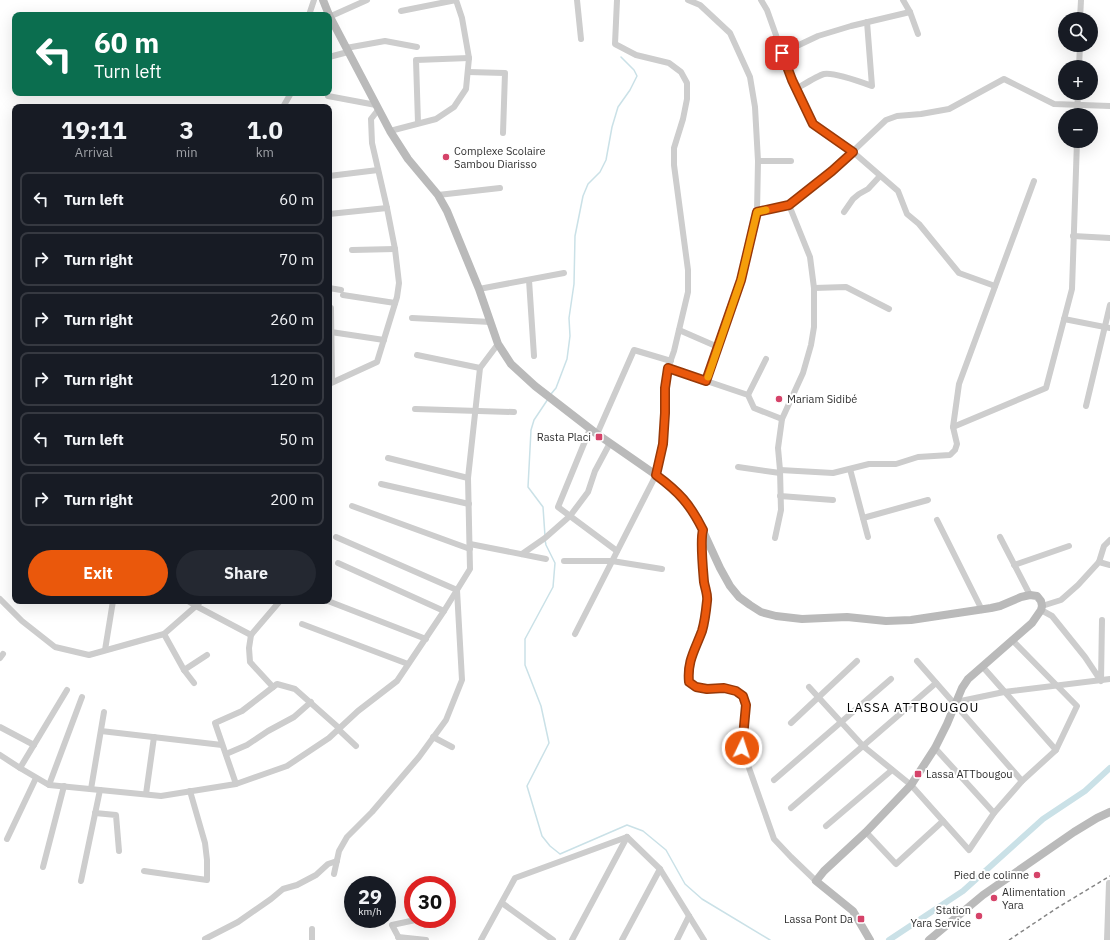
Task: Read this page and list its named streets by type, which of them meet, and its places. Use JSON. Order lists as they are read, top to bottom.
{
  "districts": ["LASSA ATTBOUGOU"],
  "places": {
    "other": [
      "Complexe Scolaire Sambou Diarisso",
      "Mariam Sidibé",
      "Pied de colinne",
      "Alimentation Yara",
      "Station Yara Service"
    ],
    "transit": ["Rasta Placi", "Lassa ATTbougou", "Lassa Pont Da"]
  },
  "page": {
    "map_buttons": ["+", "−"],
    "turn": ["60 m", "Turn left"],
    "eta": [
      "19:11",
      "Arrival",
      "3",
      "min",
      "1.0",
      "km"
    ],
    "list": [
      {
        "name": "Turn left",
        "value": "60 m"
      },
      {
        "name": "Turn right",
        "value": "70 m"
      },
      {
        "name": "Turn right",
        "value": "260 m"
      },
      {
        "name": "Turn right",
        "value": "120 m"
      },
      {
        "name": "Turn left",
        "value": "50 m"
      },
      {
        "name": "Turn right",
        "value": "200 m"
      }
    ],
    "buttons": ["Exit", "Share"],
    "speed": "29 km/h",
    "limit": "30"
  }
}
